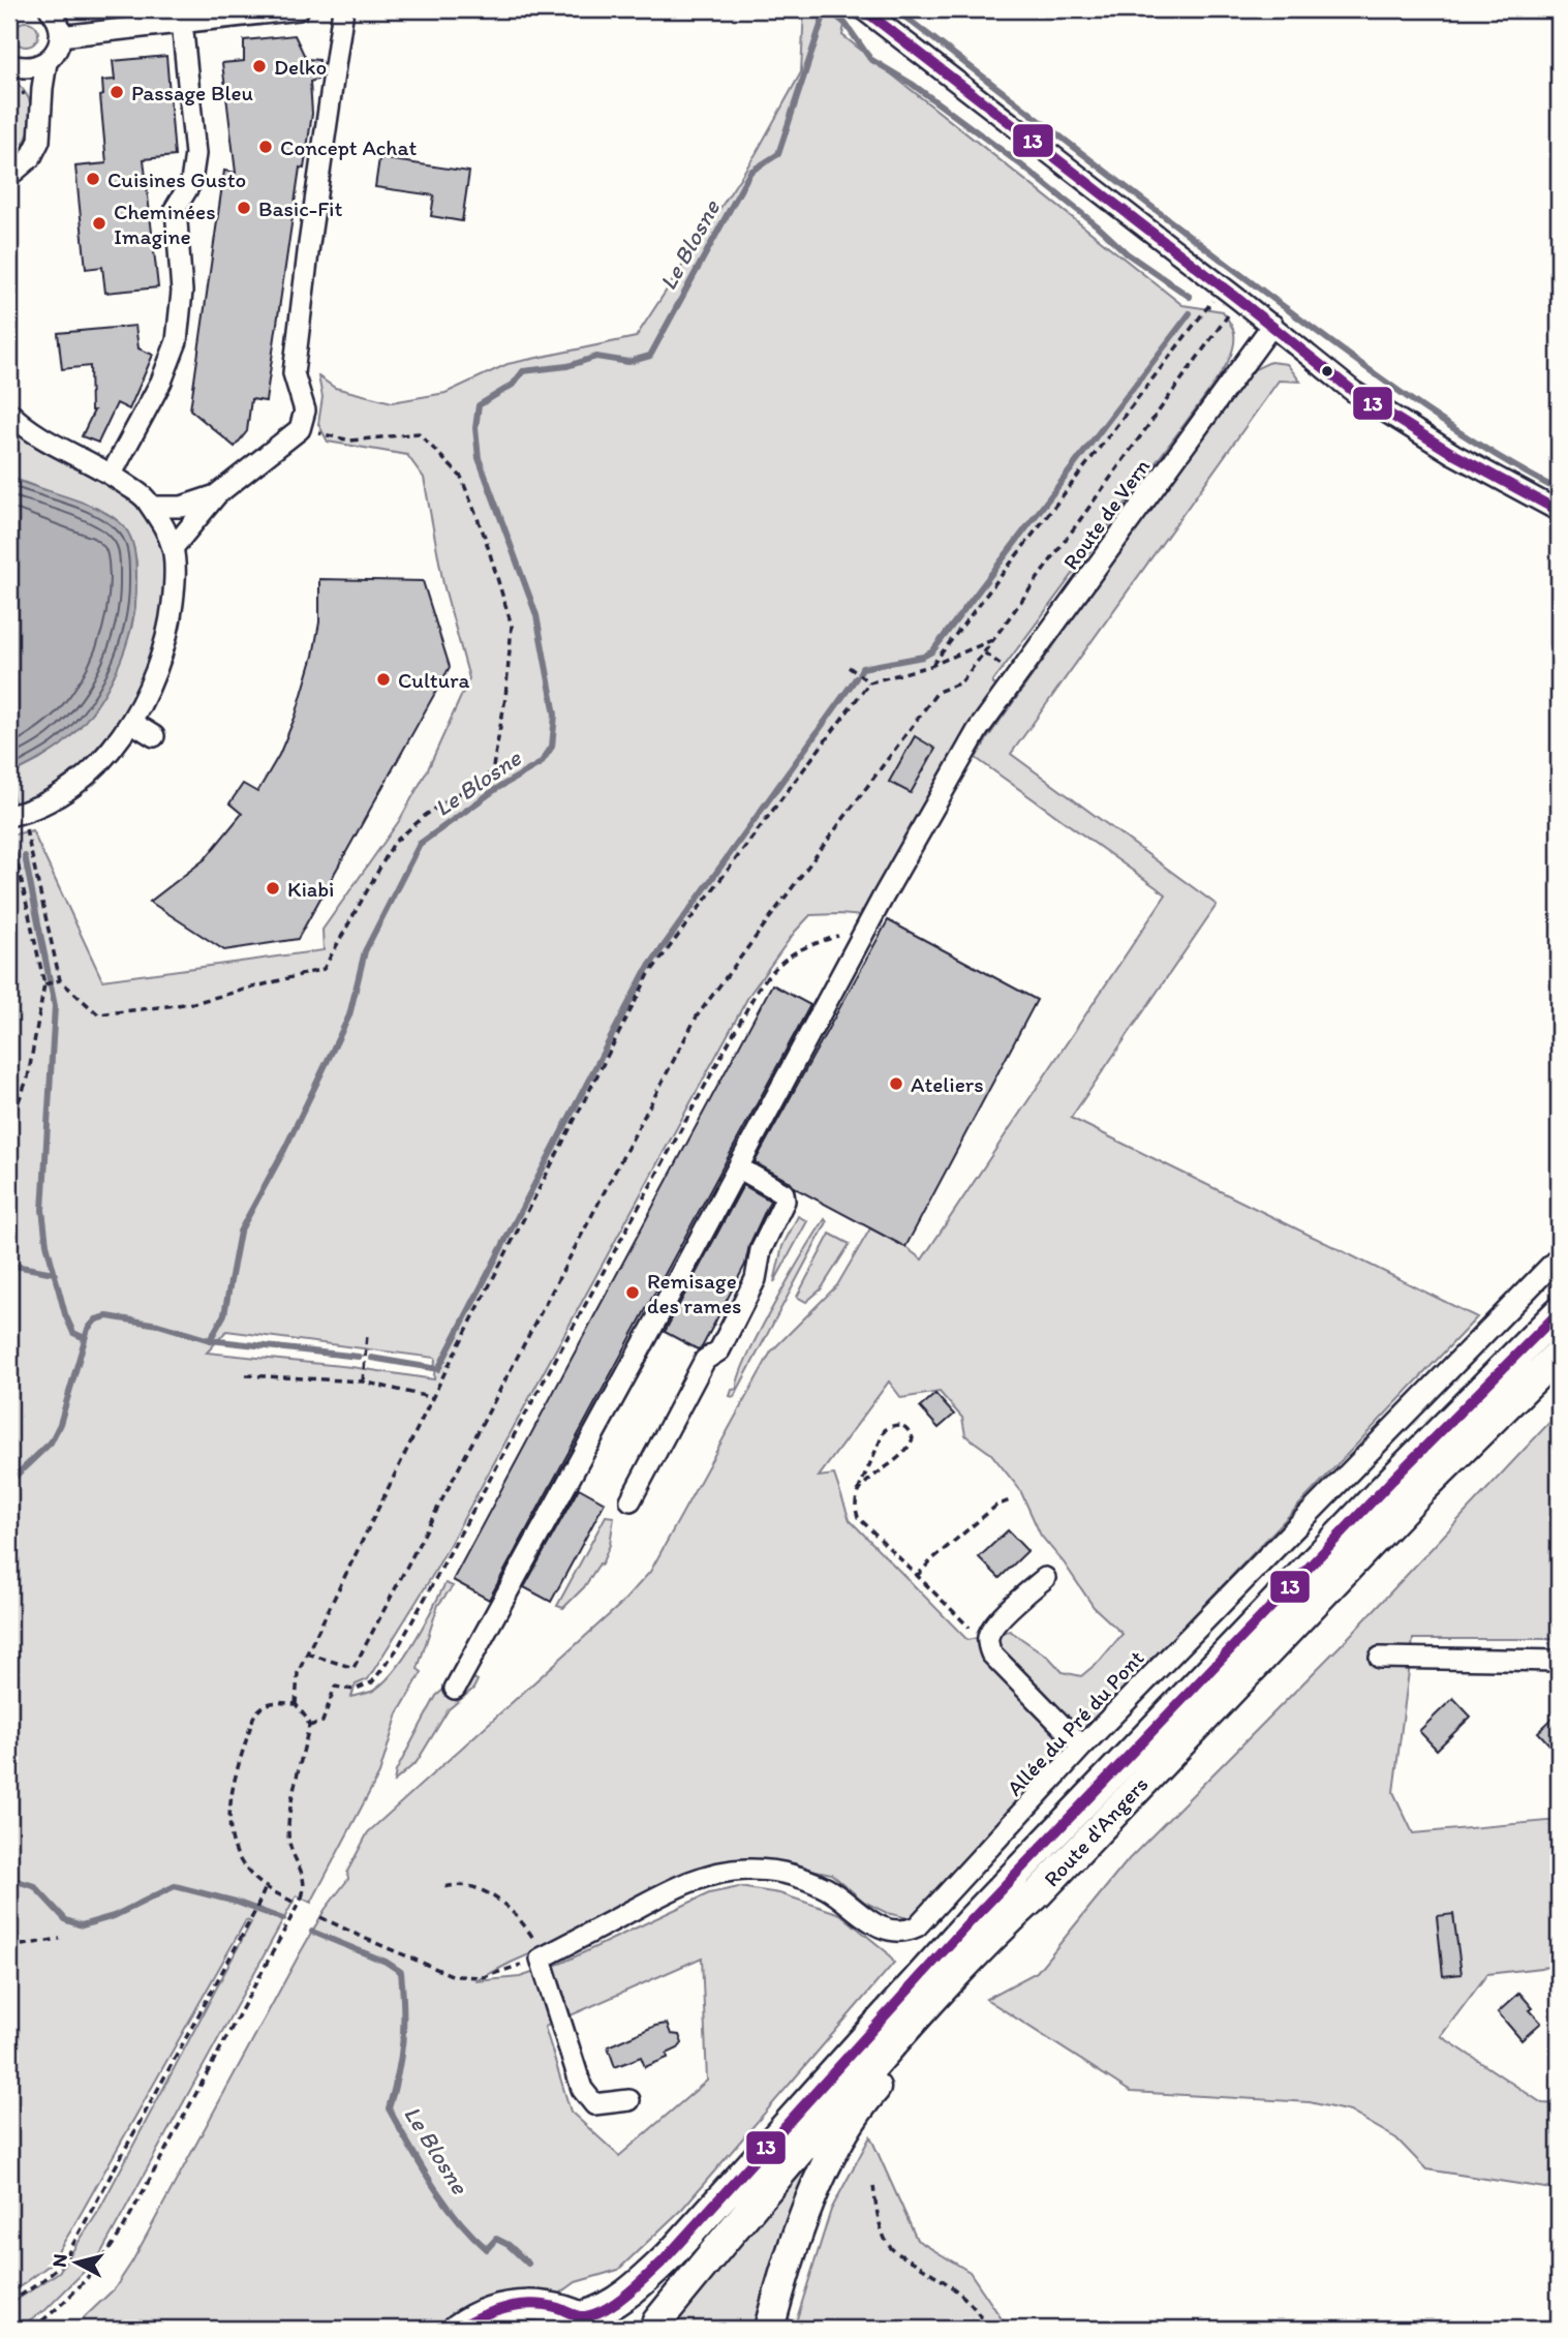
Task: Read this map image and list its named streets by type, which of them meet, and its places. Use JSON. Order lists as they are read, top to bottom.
{
  "streets": {
    "highway": ["Route d'Angers"],
    "street": ["Route de Vern", "Allée du Pré du Pont"]
  },
  "water": ["Le Blosne"],
  "places": [
    "Delko",
    "Passage Bleu",
    "Concept Achat",
    "Cuisines Gusto",
    "Basic-Fit",
    "Cheminées Imagine",
    "Cultura",
    "Kiabi",
    "Ateliers",
    "Remisage des rames"
  ],
  "lines": ["transit line 13"],
  "north": "left"
}
